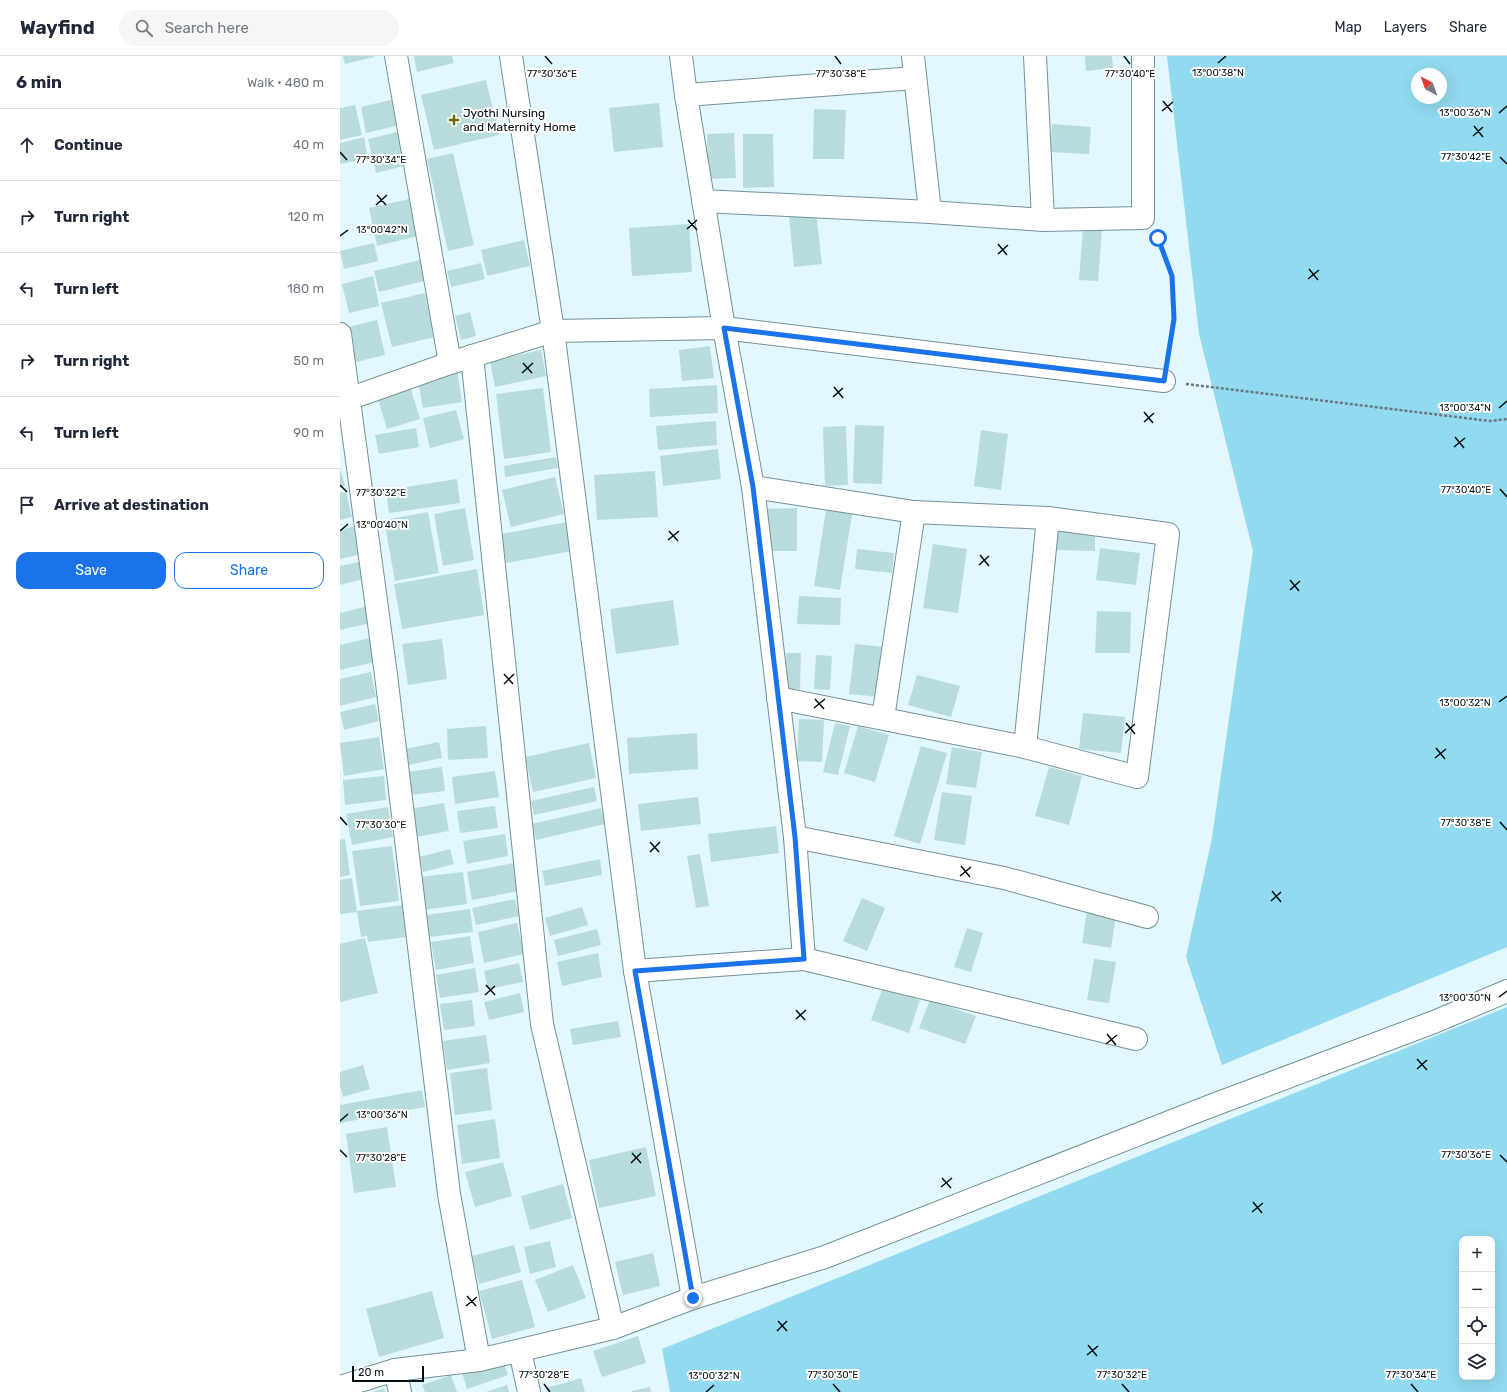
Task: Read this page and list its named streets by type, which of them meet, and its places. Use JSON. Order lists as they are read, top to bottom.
{
  "places": {
    "health": ["Jyothi Nursing and Maternity Home"]
  },
  "scale_bar": "20 m",
  "north": "top left",
  "page": {
    "header": "Wayfind",
    "search": "Search here",
    "nav": ["Map", "Layers", "Share"],
    "heading": ["6 min", "Walk · 480 m"],
    "list": [
      ["Continue", "40 m"],
      ["Turn right", "120 m"],
      ["Turn left", "180 m"],
      ["Turn right", "50 m"],
      ["Turn left", "90 m"],
      "Arrive at destination"
    ],
    "buttons": ["Save", "Share"],
    "map_buttons": ["+", "−"],
    "scale": "20 m"
  },
  "coordinates": [
    "13°00'38\"N",
    "77°30'36\"E",
    "77°30'38\"E",
    "77°30'40\"E",
    "13°00'36\"N",
    "77°30'42\"E",
    "77°30'34\"E",
    "13°00'42\"N",
    "13°00'34\"N",
    "77°30'32\"E",
    "13°00'40\"N",
    "13°00'32\"N",
    "77°30'30\"E",
    "13°00'30\"N",
    "77°30'28\"E"
  ]
}
